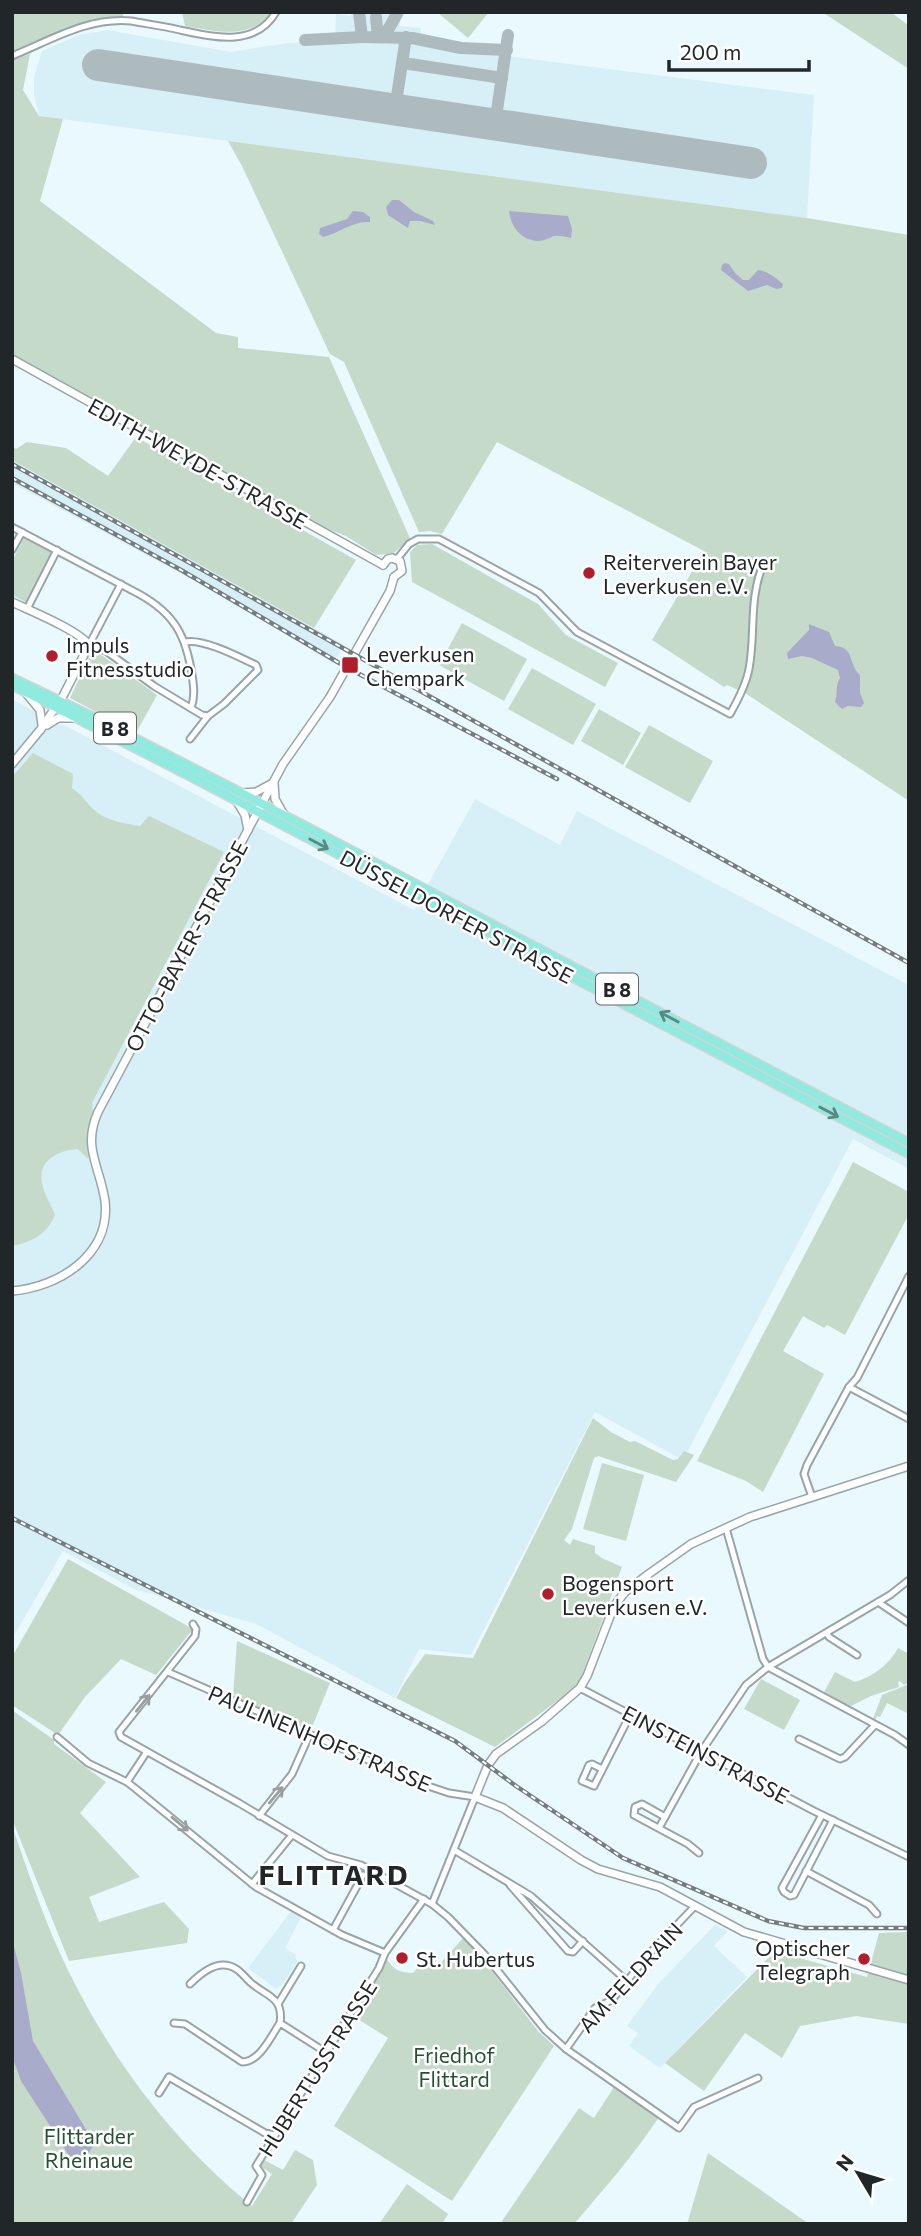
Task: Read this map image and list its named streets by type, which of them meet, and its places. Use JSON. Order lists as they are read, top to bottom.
{
  "streets": {
    "main road": ["B 8", "DÜSSELDORFER STRASSE"],
    "street": [
      "EDITH-WEYDE-STRASSE",
      "OTTO-BAYER-STRASSE",
      "PAULINENHOFSTRASSE",
      "EINSTEINSTRASSE",
      "AM FELDRAIN",
      "HUBERTUSSTRASSE"
    ]
  },
  "crossings": [
    ["EDITH-WEYDE-STRASSE", "OTTO-BAYER-STRASSE"],
    ["B 8", "DÜSSELDORFER STRASSE"],
    ["DÜSSELDORFER STRASSE", "OTTO-BAYER-STRASSE"]
  ],
  "districts": ["FLITTARD"],
  "parks": ["Friedhof Flittard", "Flittarder Rheinaue"],
  "places": {
    "other": [
      "Reiterverein Bayer Leverkusen e.V.",
      "Impuls Fitnessstudio",
      "Bogensport Leverkusen e.V.",
      "St. Hubertus",
      "Optischer Telegraph"
    ],
    "transit": ["Leverkusen Chempark"]
  },
  "scale_bar": "200 m",
  "north": "top left"
}
